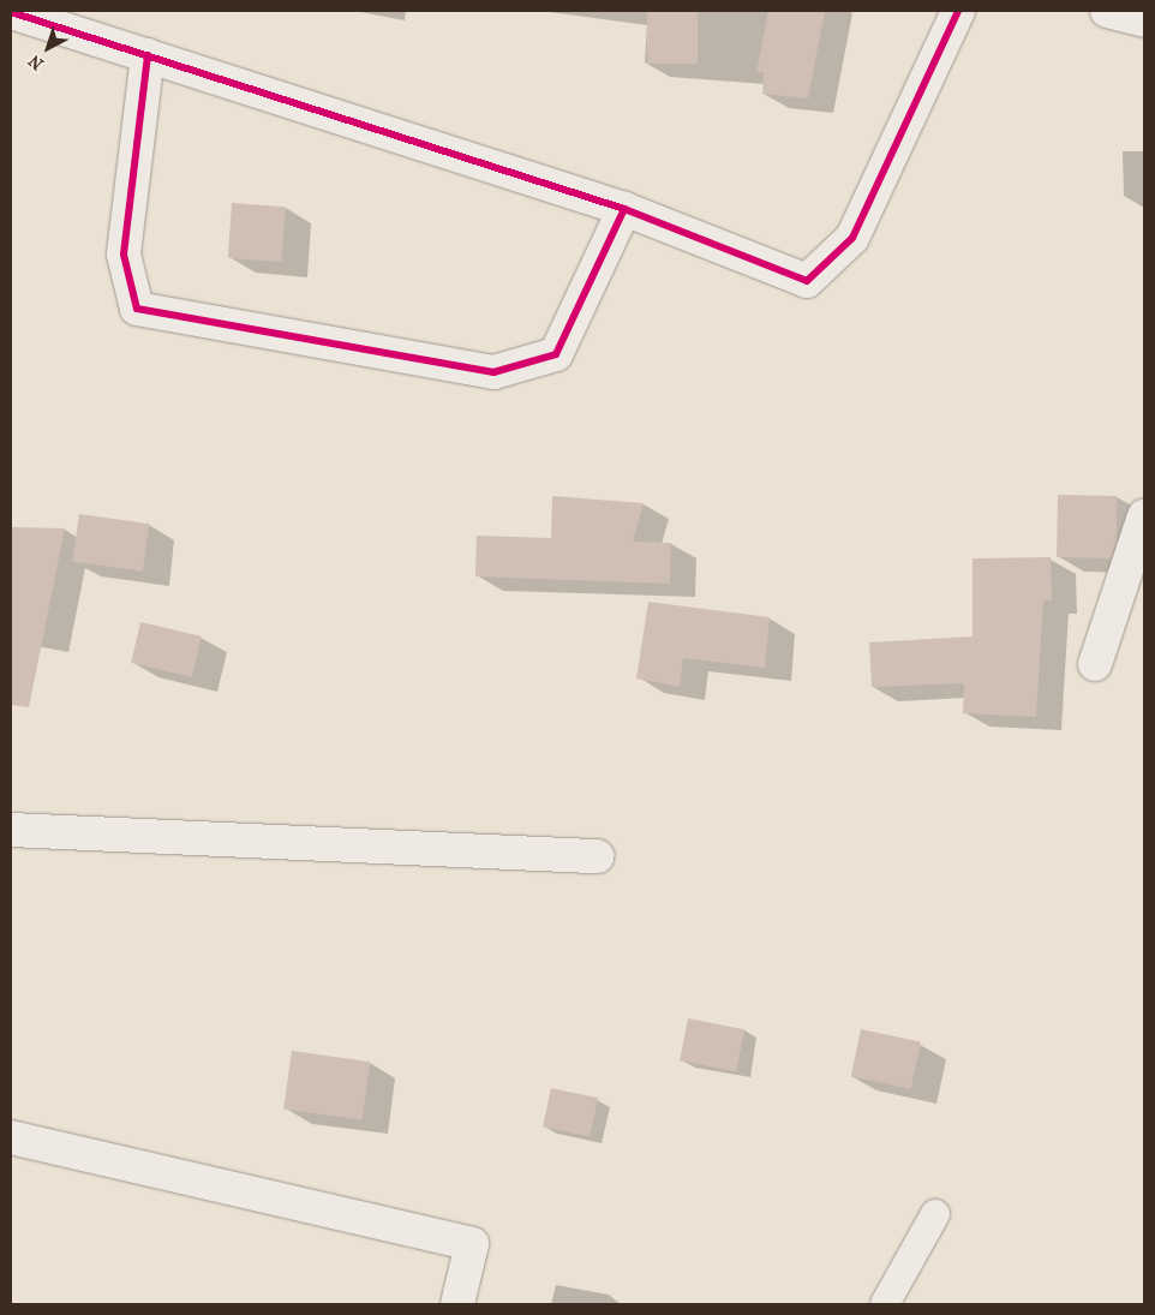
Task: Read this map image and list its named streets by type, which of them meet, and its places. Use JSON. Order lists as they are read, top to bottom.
{
  "north": "bottom left"
}
